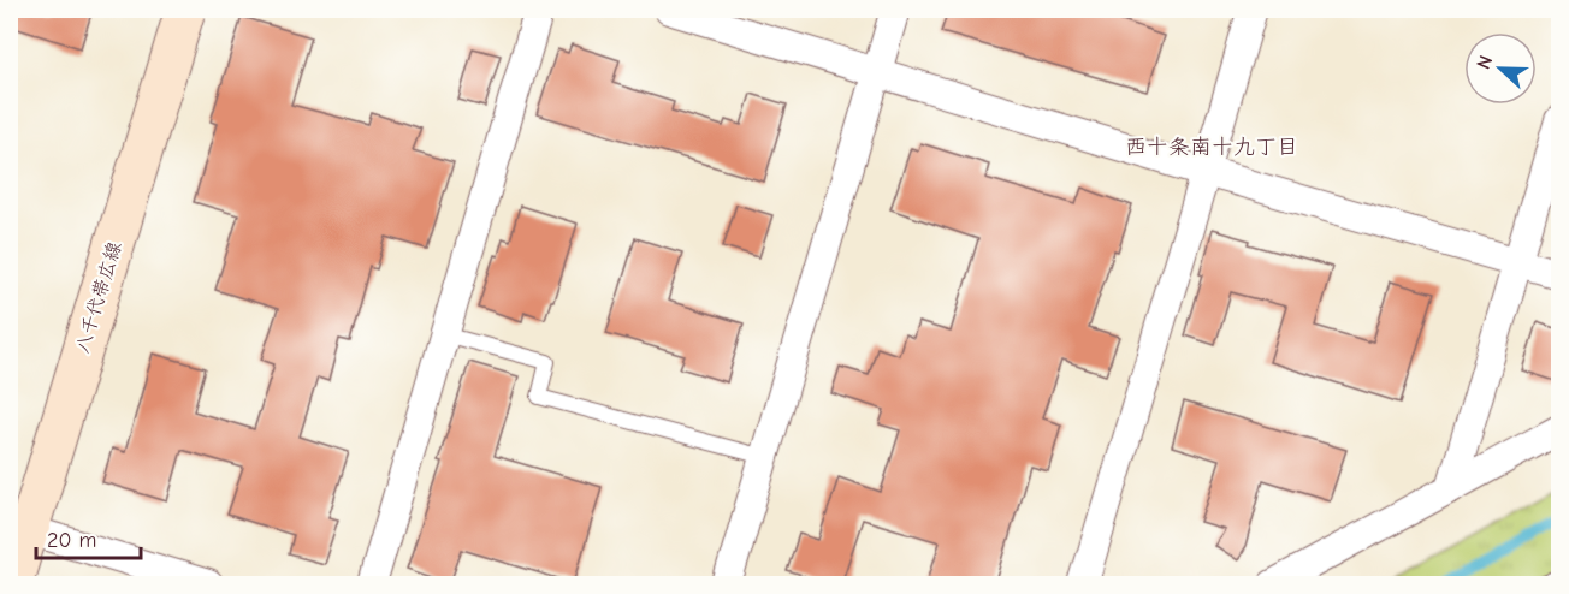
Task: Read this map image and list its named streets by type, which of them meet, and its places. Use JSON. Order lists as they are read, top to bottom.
{
  "streets": {
    "main road": ["八千代帯広線"]
  },
  "districts": ["西十条南十九丁目"],
  "scale_bar": "20 m",
  "north": "left"
}
